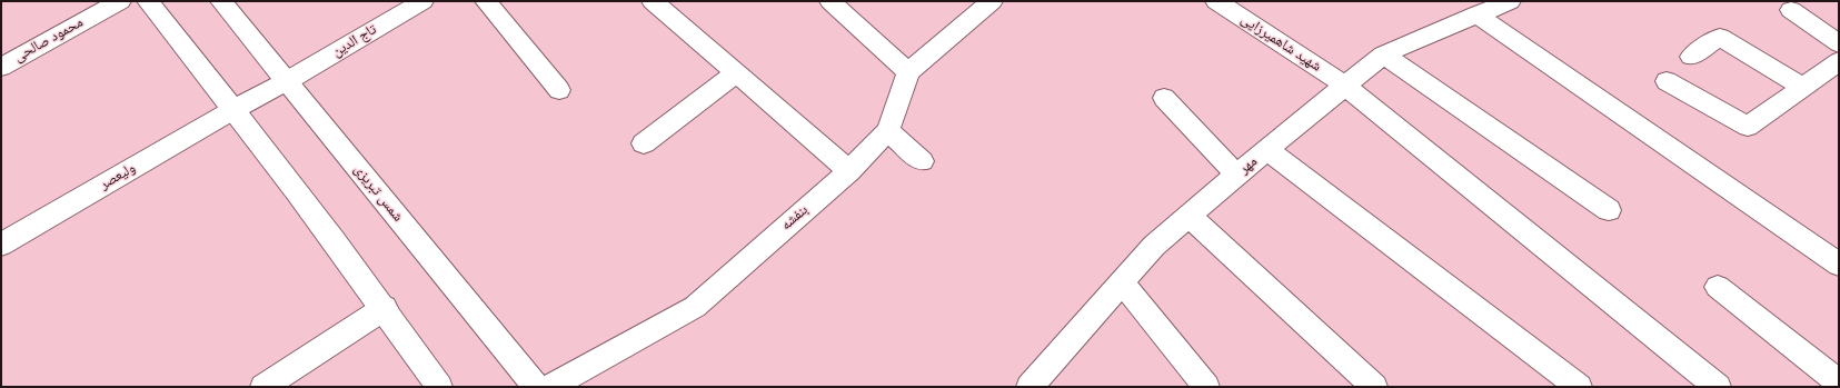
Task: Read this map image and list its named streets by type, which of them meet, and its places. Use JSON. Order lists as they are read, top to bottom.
{
  "streets": {
    "street": [
      "محمود صالحی",
      "تاج الدین",
      "شهید شاهمیرزایی",
      "مهر",
      "ولیعصر",
      "شمس تبریزی",
      "بنفشه"
    ]
  },
  "crossings": [
    ["تاج الدین", "ولیعصر"],
    ["تاج الدین", "شمس تبریزی"],
    ["شهید شاهمیرزایی", "مهر"]
  ]
}
